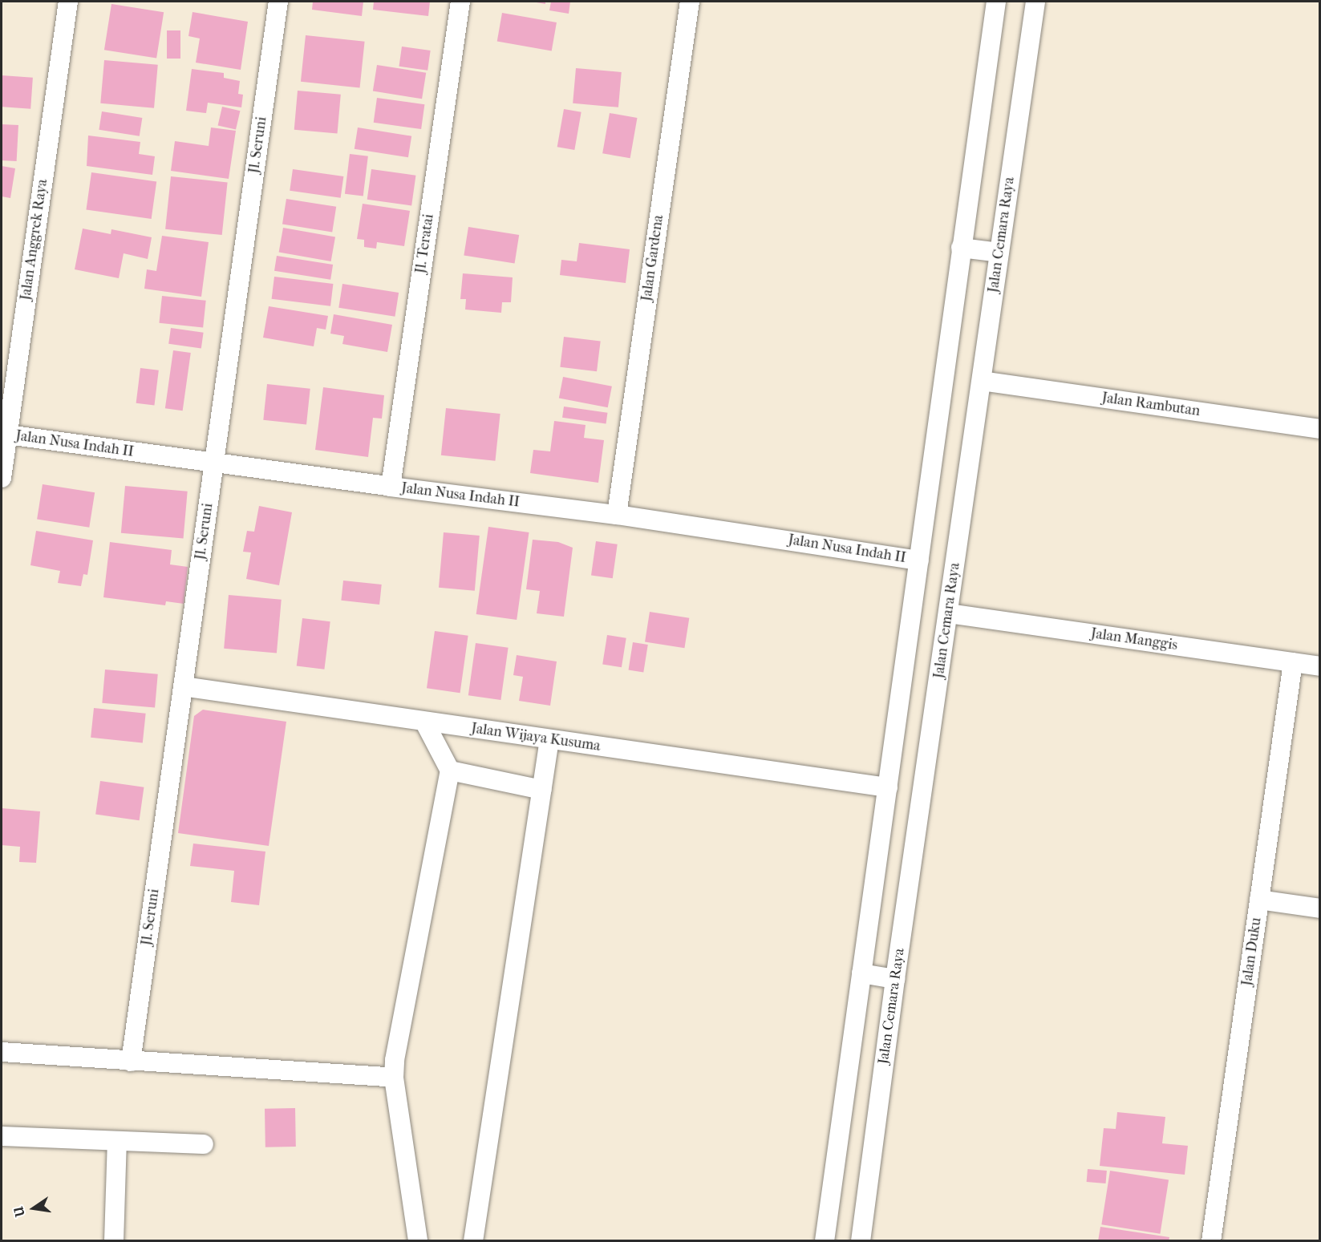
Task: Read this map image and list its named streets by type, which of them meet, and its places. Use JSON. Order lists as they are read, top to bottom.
{
  "streets": {
    "street": [
      "Jl. Seruni",
      "Jalan Cemara Raya",
      "Jalan Anggrek Raya",
      "Jl. Teratai",
      "Jalan Gardena",
      "Jalan Rambutan",
      "Jalan Nusa Indah II",
      "Jalan Manggis",
      "Jalan Wijaya Kusuma",
      "Jalan Duku"
    ]
  },
  "crossings": [
    ["Jl. Seruni", "Jalan Nusa Indah II"],
    ["Jl. Seruni", "Jalan Wijaya Kusuma"],
    ["Jalan Cemara Raya", "Jalan Rambutan"],
    ["Jalan Cemara Raya", "Jalan Manggis"],
    ["Jalan Anggrek Raya", "Jalan Nusa Indah II"],
    ["Jl. Teratai", "Jalan Nusa Indah II"],
    ["Jalan Gardena", "Jalan Nusa Indah II"],
    ["Jalan Manggis", "Jalan Duku"]
  ],
  "north": "left"
}
